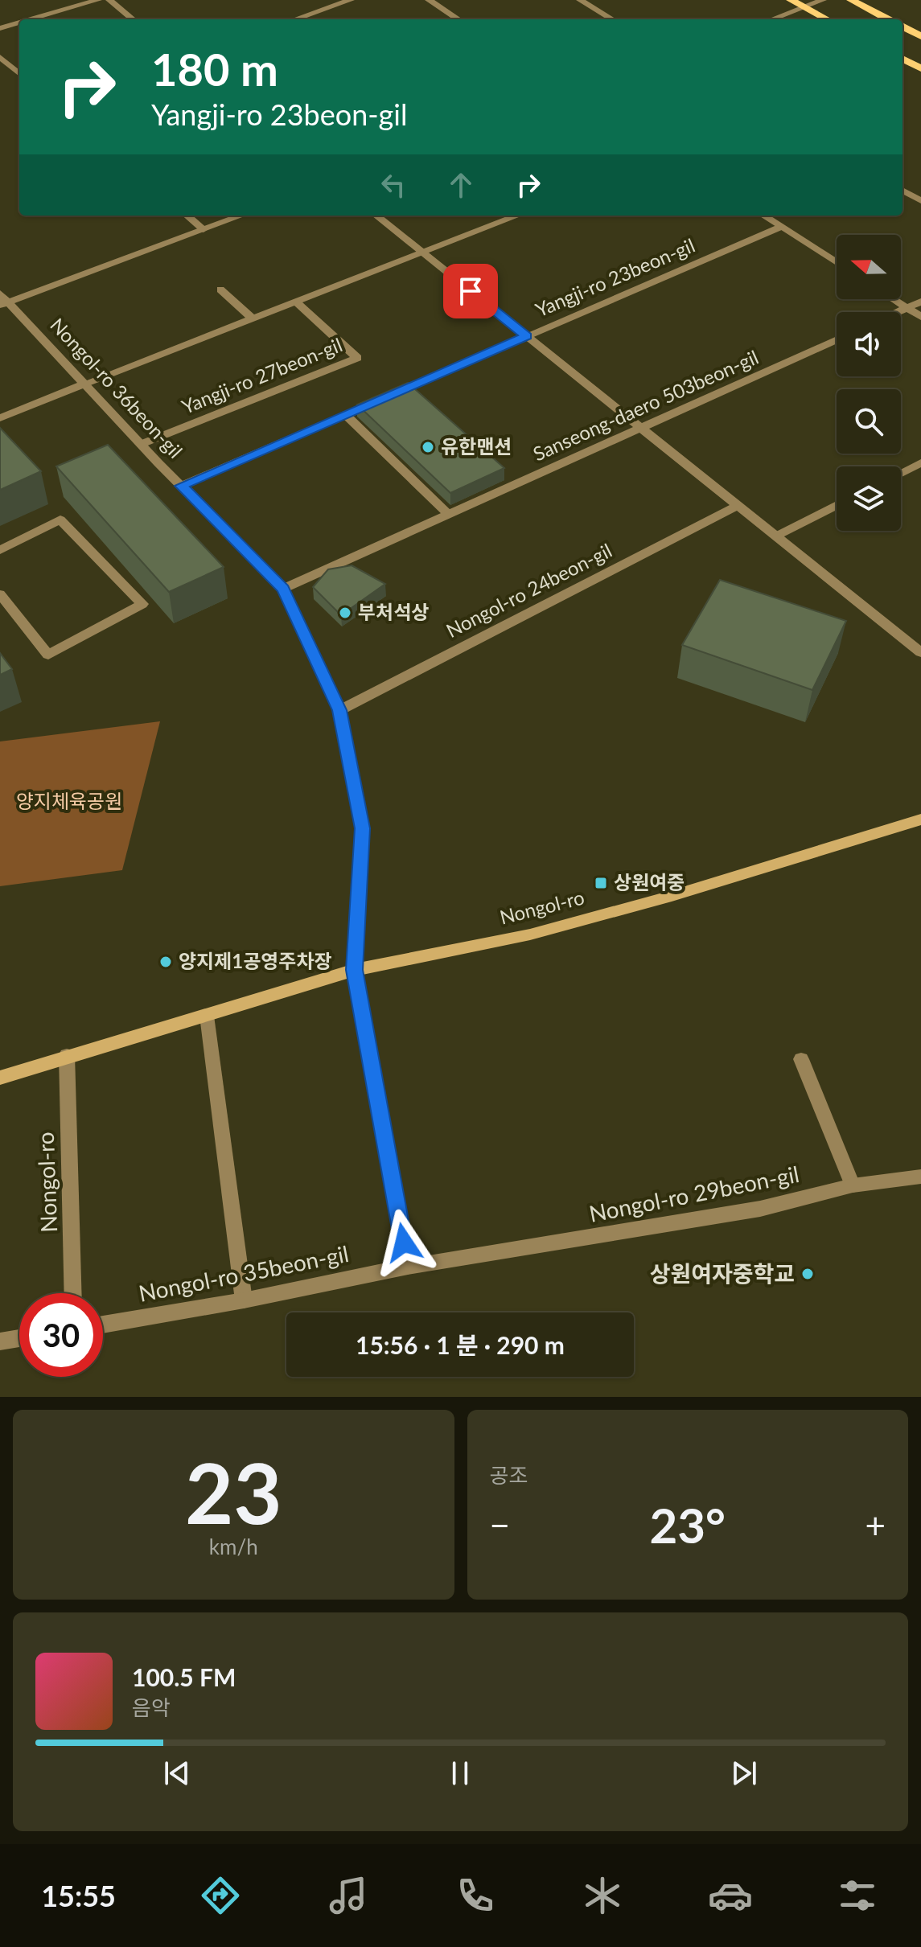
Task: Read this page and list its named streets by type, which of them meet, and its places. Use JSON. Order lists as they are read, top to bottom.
{
  "streets": {
    "street": [
      "Yangji-ro 23beon-gil",
      "Yangji-ro 27beon-gil",
      "Nongol-ro 36beon-gil",
      "Sanseong-daero 503beon-gil",
      "Nongol-ro 24beon-gil",
      "Nongol-ro",
      "Nongol-ro 29beon-gil",
      "Nongol-ro 35beon-gil"
    ]
  },
  "crossings": [
    ["Yangji-ro 27beon-gil", "Nongol-ro 36beon-gil"],
    ["Nongol-ro 36beon-gil", "Sanseong-daero 503beon-gil"],
    ["Nongol-ro 36beon-gil", "Nongol-ro 24beon-gil"],
    ["Nongol-ro 36beon-gil", "Nongol-ro"],
    ["Nongol-ro 36beon-gil", "Nongol-ro 29beon-gil"],
    ["Nongol-ro 36beon-gil", "Nongol-ro 35beon-gil"],
    ["Nongol-ro 29beon-gil", "Nongol-ro 35beon-gil"]
  ],
  "parks": ["양지체육공원"],
  "places": {
    "other": [
      "유한맨션",
      "부처석상",
      "양지제1공영주차장",
      "상원여자중학교"
    ],
    "transit": ["상원여중"]
  },
  "north": "left",
  "page": {
    "turn": ["180 m", "Yangji-ro 23beon-gil"],
    "limit": "30",
    "trip": "15:56 · 1 분 · 290 m",
    "tile": [
      ["23", "km/h"],
      "공조"
    ],
    "heat": ["−", "23°", "+"],
    "song": ["100.5 FM", "음악"],
    "tabs": "15:55"
  }
}
